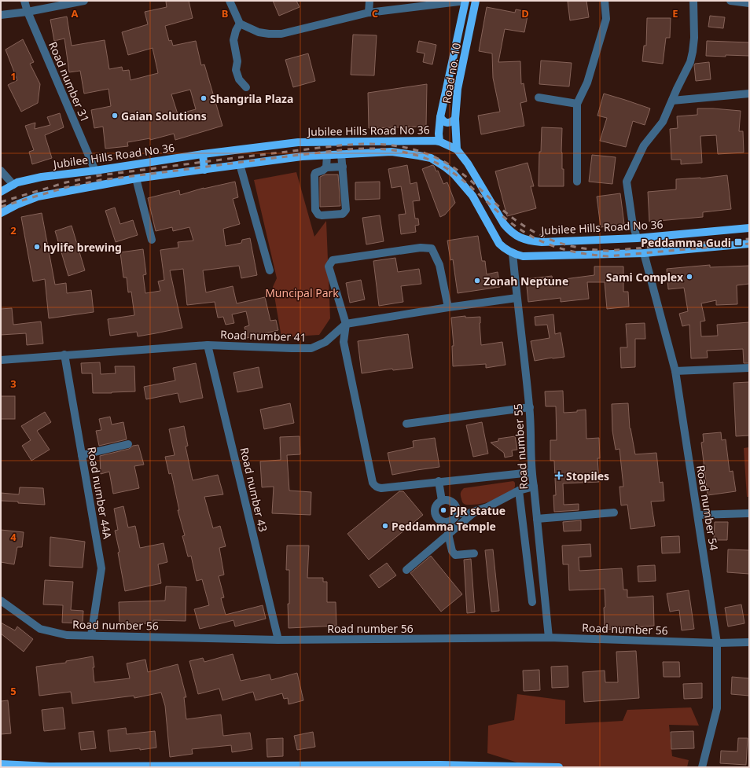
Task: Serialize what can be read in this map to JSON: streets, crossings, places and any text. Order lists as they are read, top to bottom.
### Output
{
  "streets": {
    "main road": ["Road no. 10", "Jubilee Hills Road No 36"],
    "street": [
      "Road number 31",
      "Road number 41",
      "Road number 55",
      "Road number 43",
      "Road number 44A",
      "Road number 54",
      "Road number 56"
    ]
  },
  "crossings": [
    ["Road no. 10", "Jubilee Hills Road No 36"],
    ["Road number 31", "Jubilee Hills Road No 36"],
    ["Jubilee Hills Road No 36", "Road number 55"],
    ["Jubilee Hills Road No 36", "Road number 54"],
    ["Road number 41", "Road number 43"],
    ["Road number 41", "Road number 44A"],
    ["Road number 55", "Road number 56"],
    ["Road number 43", "Road number 56"],
    ["Road number 44A", "Road number 56"],
    ["Road number 54", "Road number 56"]
  ],
  "parks": ["Muncipal Park"],
  "places": {
    "other": [
      "Shangrila Plaza",
      "Gaian Solutions",
      "hylife brewing",
      "Sami Complex",
      "Zonah Neptune",
      "PJR statue",
      "Peddamma Temple"
    ],
    "transit": ["Peddamma Gudi"],
    "health": ["Stopiles"]
  },
  "grid": {
    "columns": [
      "A",
      "B",
      "C",
      "D",
      "E"
    ],
    "rows": [
      "1",
      "2",
      "3",
      "4",
      "5"
    ]
  }
}
